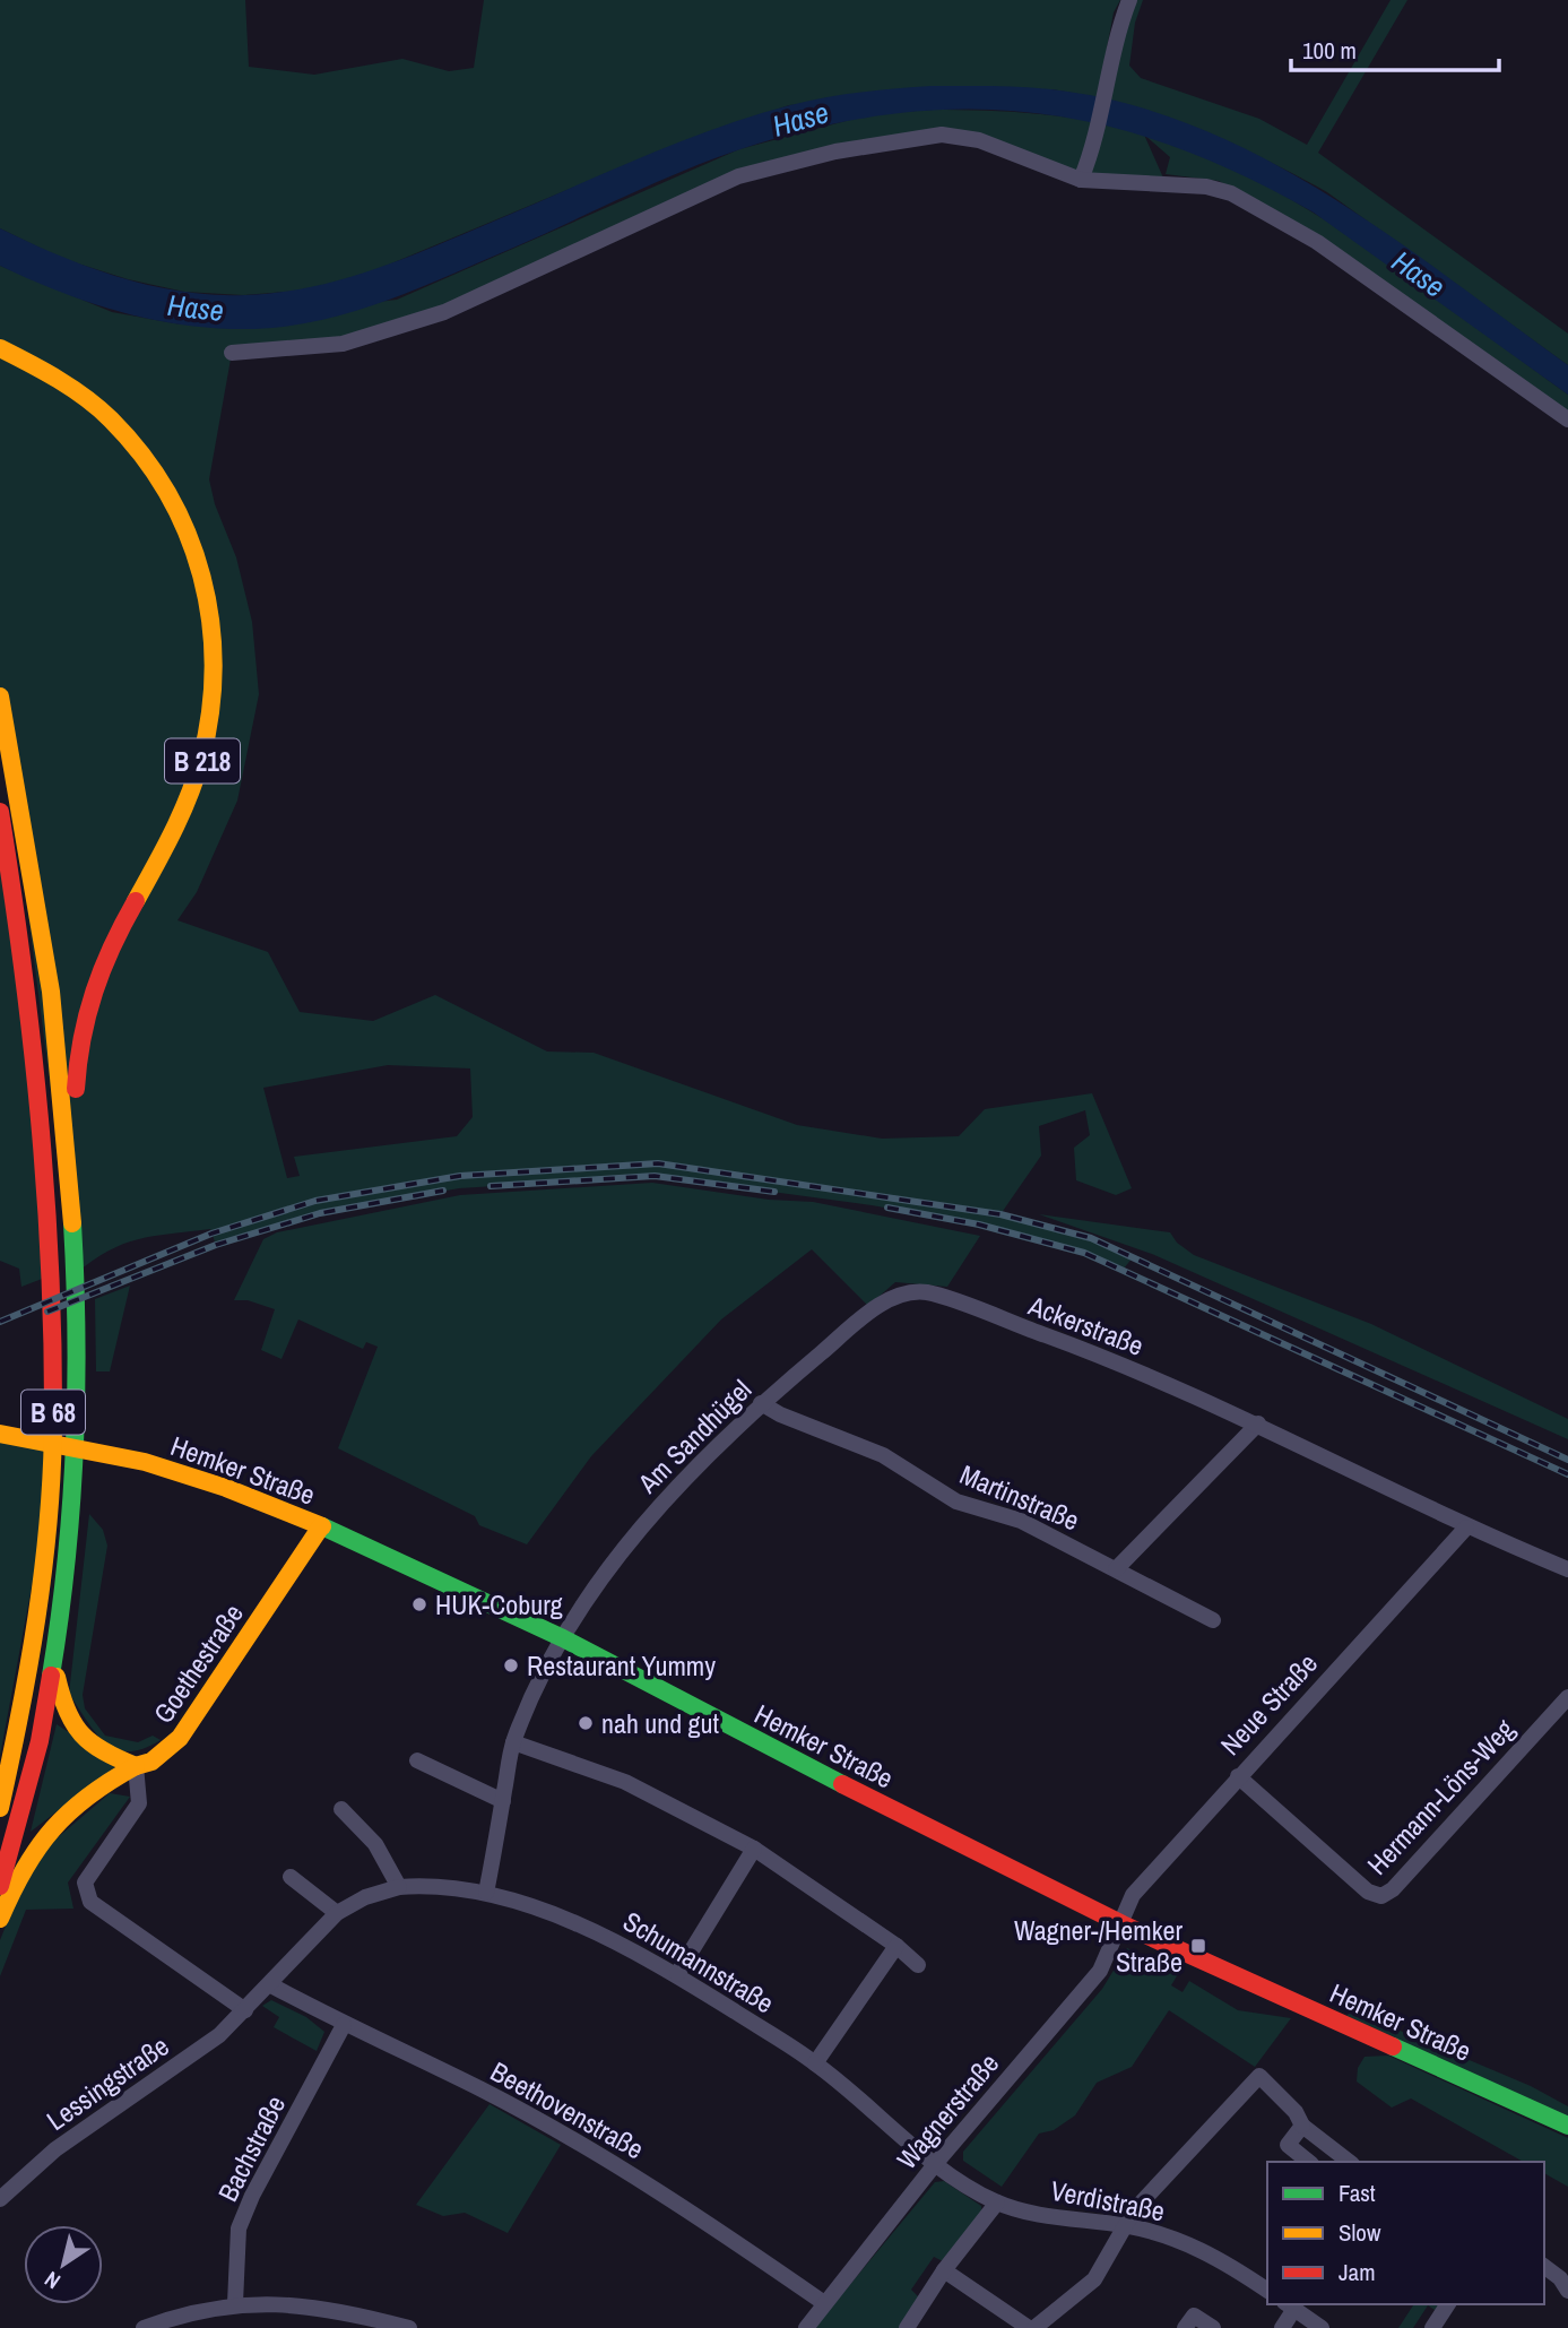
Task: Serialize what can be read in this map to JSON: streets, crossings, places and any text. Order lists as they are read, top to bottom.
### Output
{
  "streets": {
    "main road": [
      "B 218",
      "B 68",
      "Hemker Straße",
      "Goethestraße"
    ],
    "street": [
      "Ackerstraße",
      "Am Sandhügel",
      "Martinstraße",
      "Neue Straße",
      "Hermann-Löns-Weg",
      "Schumannstraße",
      "Lessingstraße",
      "Beethovenstraße",
      "Wagnerstraße",
      "Bachstraße",
      "Verdistraße"
    ]
  },
  "crossings": [
    ["B 218", "B 68"],
    ["Ackerstraße", "Am Sandhügel"],
    ["Ackerstraße", "Neue Straße"],
    ["B 68", "Goethestraße"],
    ["Am Sandhügel", "Hemker Straße"],
    ["Am Sandhügel", "Martinstraße"],
    ["Am Sandhügel", "Schumannstraße"],
    ["Hemker Straße", "Goethestraße"],
    ["Hemker Straße", "Neue Straße"],
    ["Hemker Straße", "Wagnerstraße"],
    ["Neue Straße", "Hermann-Löns-Weg"],
    ["Neue Straße", "Wagnerstraße"],
    ["Schumannstraße", "Lessingstraße"],
    ["Schumannstraße", "Beethovenstraße"],
    ["Schumannstraße", "Wagnerstraße"],
    ["Schumannstraße", "Verdistraße"],
    ["Beethovenstraße", "Wagnerstraße"],
    ["Beethovenstraße", "Bachstraße"],
    ["Wagnerstraße", "Verdistraße"]
  ],
  "water": ["Hase"],
  "places": {
    "other": ["HUK-Coburg", "Restaurant Yummy", "nah und gut"],
    "transit": ["Wagner-/Hemker Straße"]
  },
  "legend": ["Fast", "Slow", "Jam"],
  "scale_bar": "100 m",
  "north": "bottom left"
}
